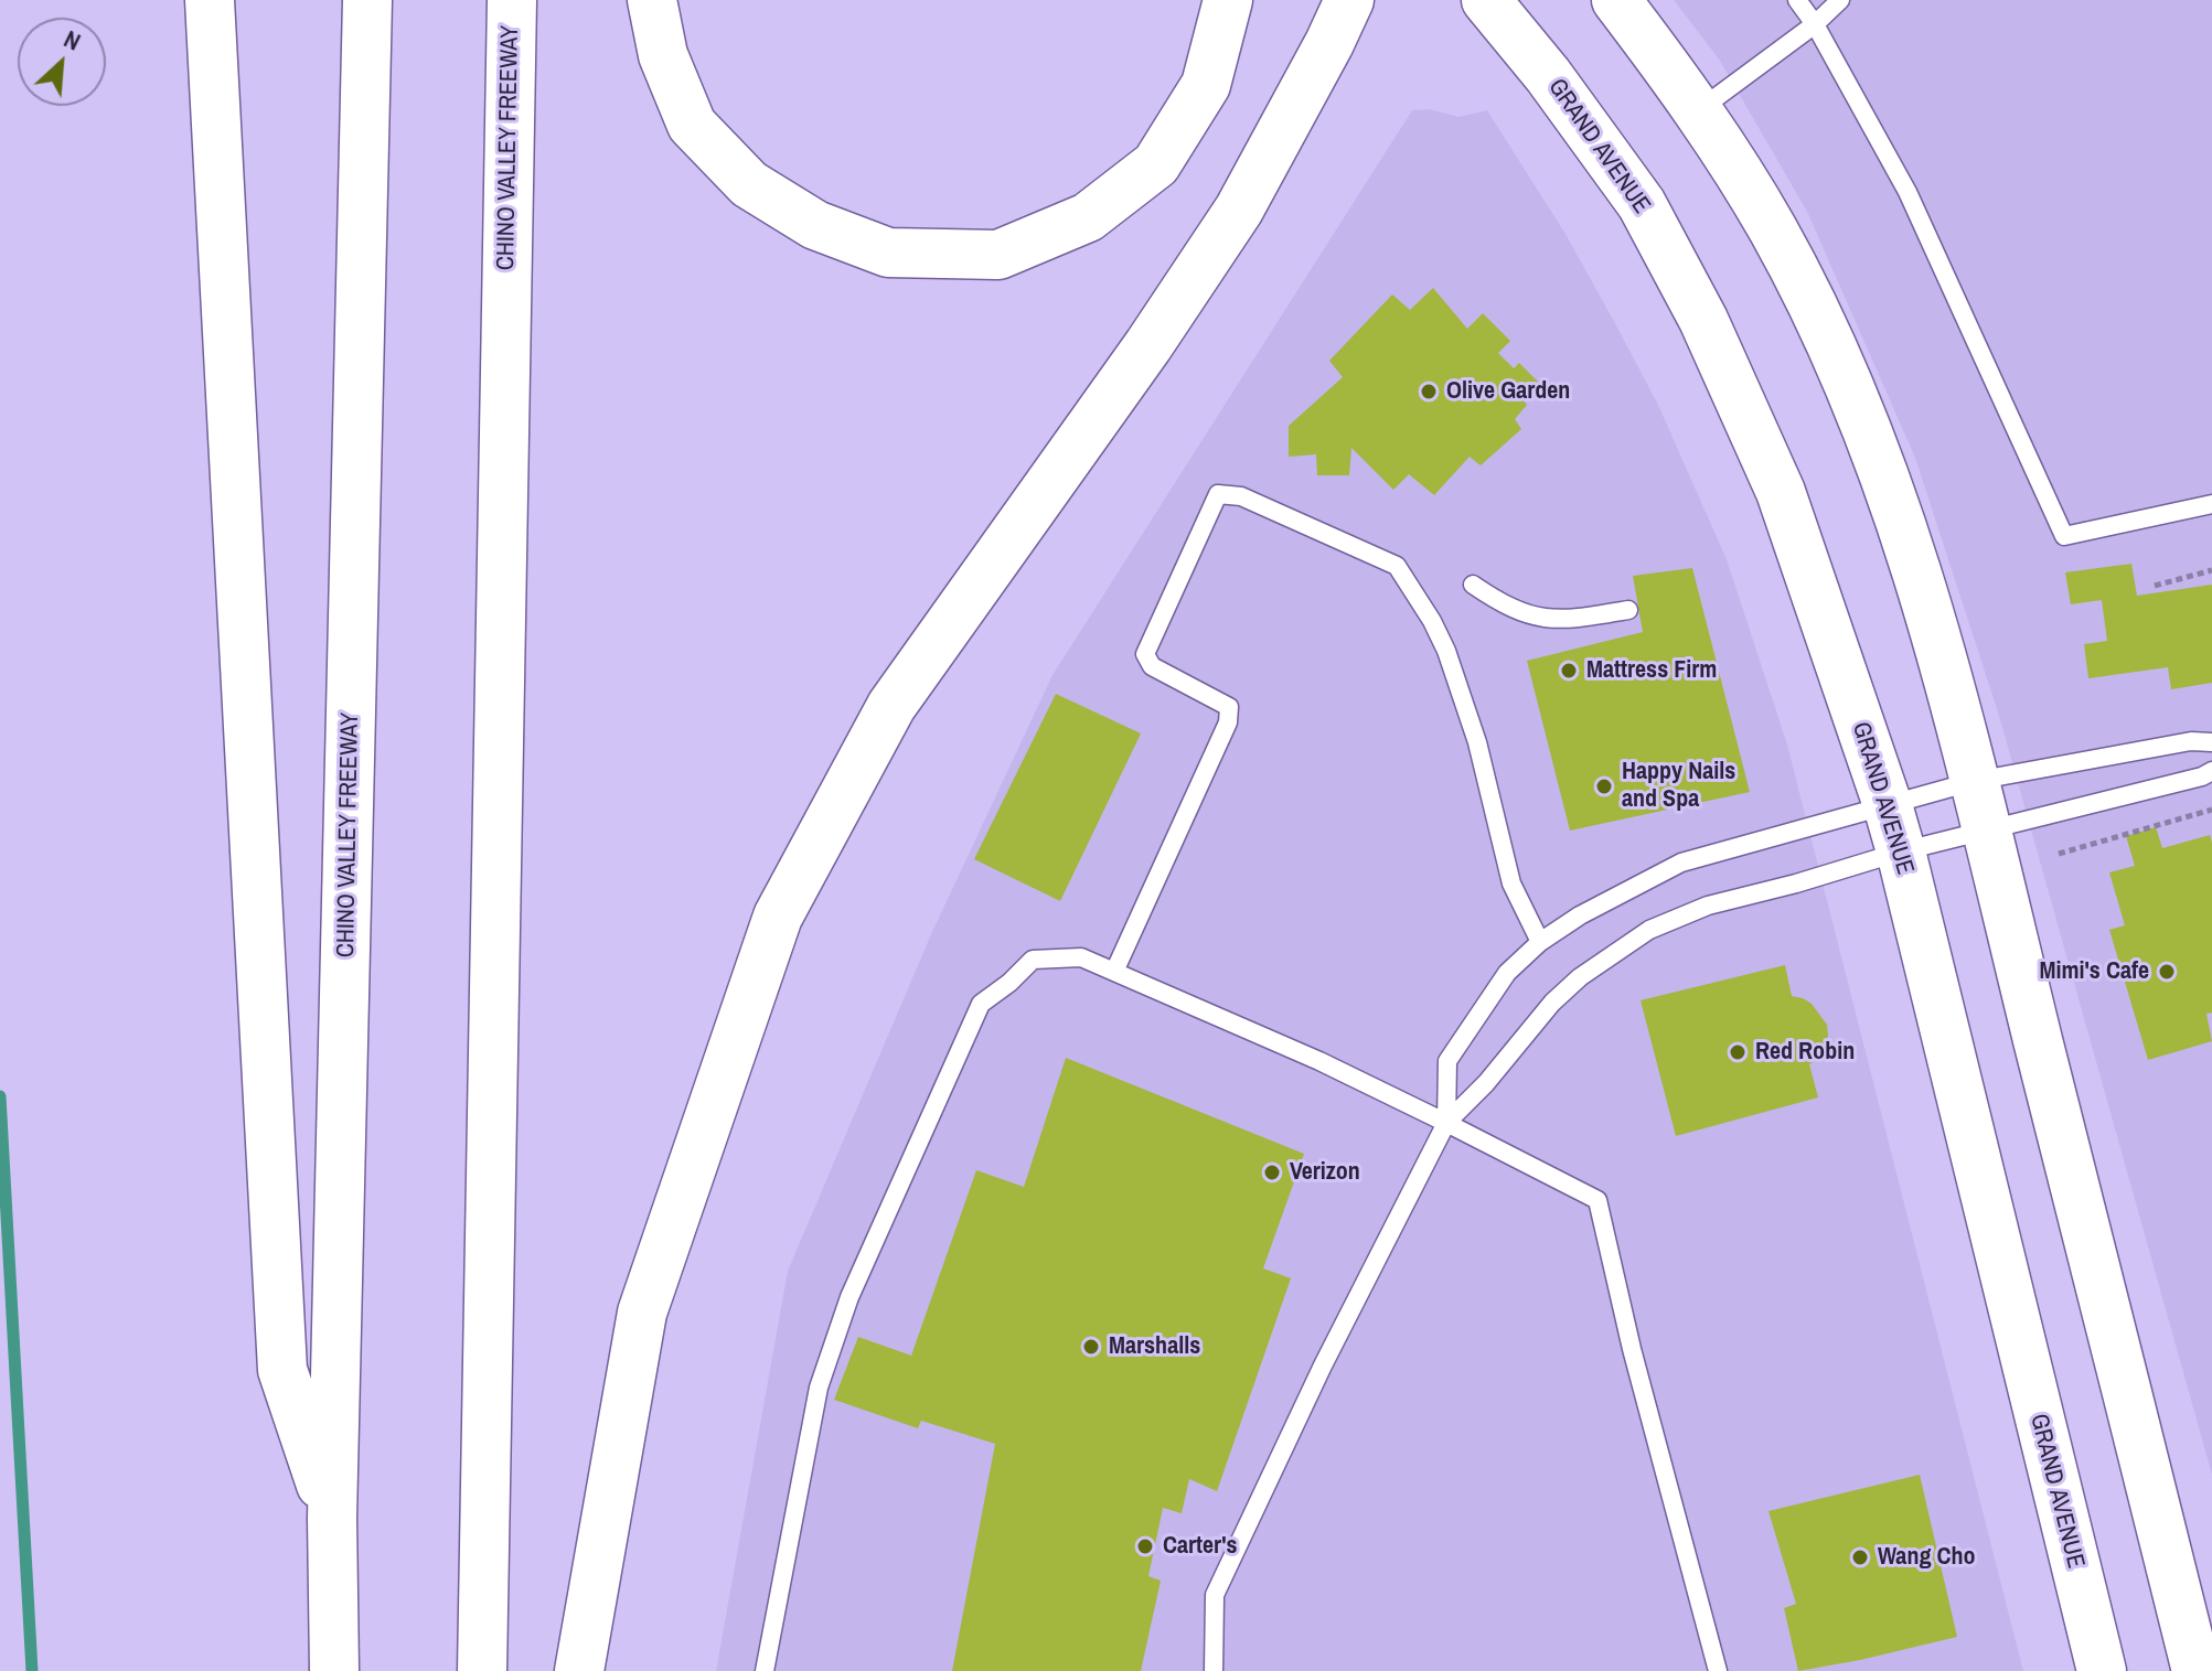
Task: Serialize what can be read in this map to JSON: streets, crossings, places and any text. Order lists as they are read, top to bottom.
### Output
{
  "streets": {
    "main road": ["GRAND AVENUE", "CHINO VALLEY FREEWAY"]
  },
  "places": [
    "Olive Garden",
    "Mattress Firm",
    "Happy Nails and Spa",
    "Mimi's Cafe",
    "Red Robin",
    "Verizon",
    "Marshalls",
    "Carter's",
    "Wang Cho"
  ],
  "north": "top right"
}
